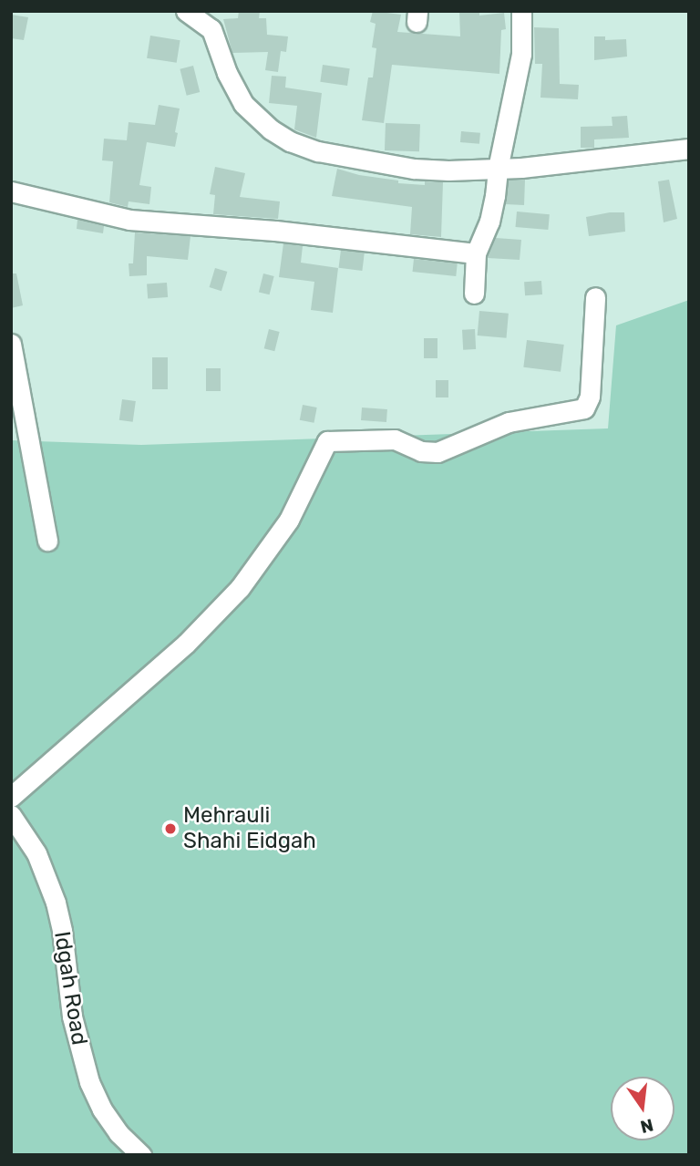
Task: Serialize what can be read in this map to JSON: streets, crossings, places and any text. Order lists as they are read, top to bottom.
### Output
{
  "streets": {
    "street": ["Idgah Road"]
  },
  "places": ["Mehrauli Shahi Eidgah"],
  "north": "bottom"
}
